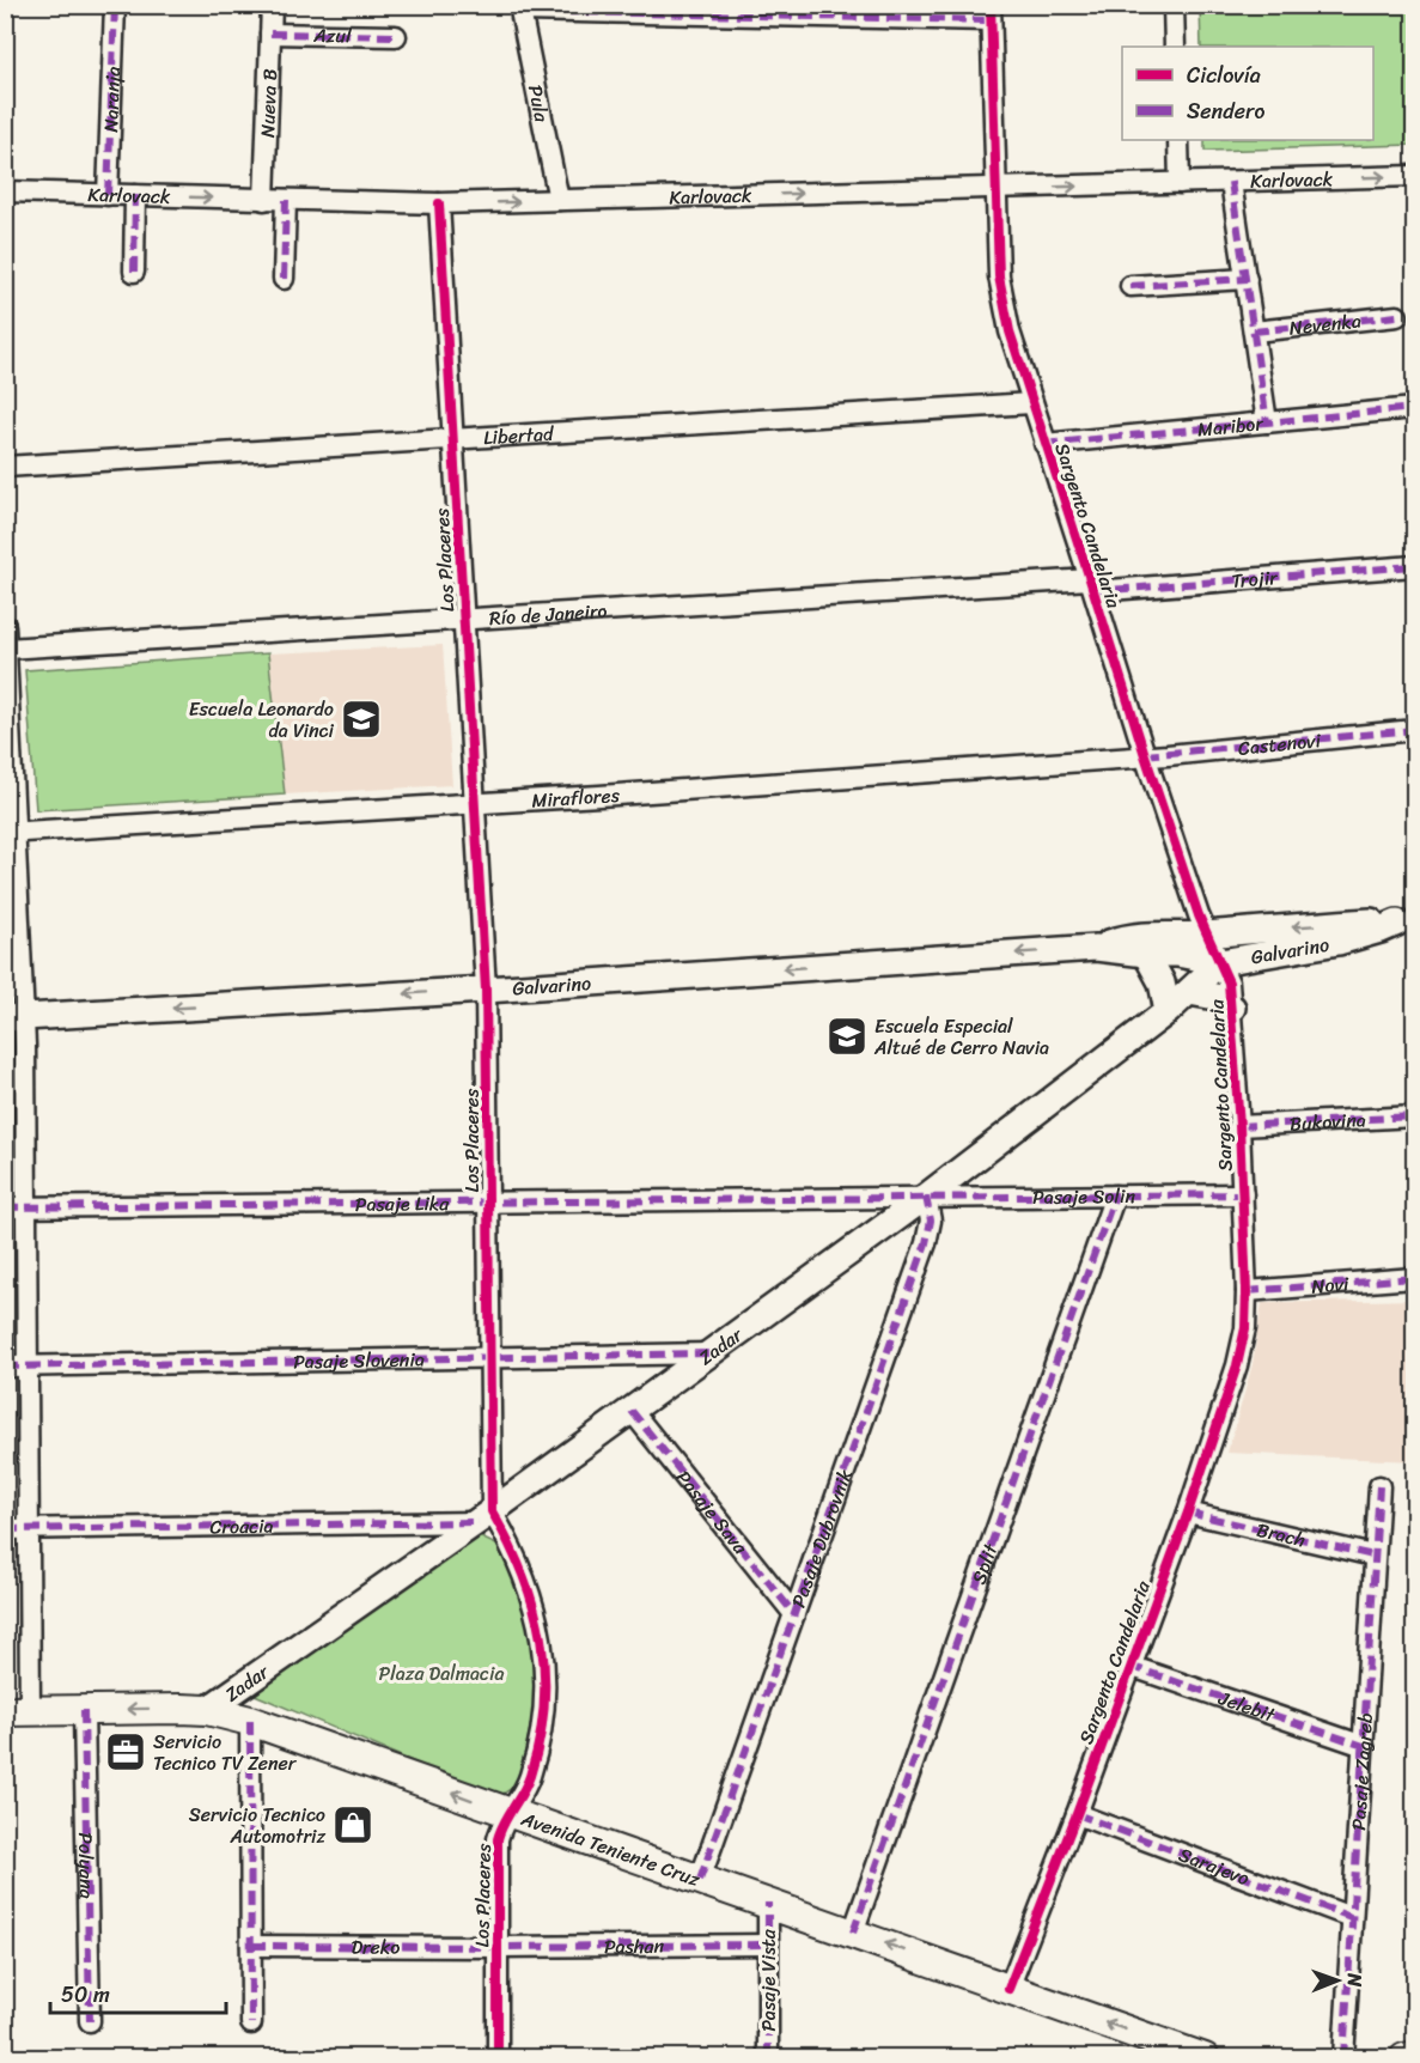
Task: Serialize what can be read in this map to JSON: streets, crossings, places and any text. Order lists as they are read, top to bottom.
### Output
{
  "streets": {
    "main road": ["Avenida Teniente Cruz"],
    "street": [
      "Azul",
      "Naranja",
      "Nueva B",
      "Pula",
      "Karlovack",
      "Nevenka",
      "Maribor",
      "Libertad",
      "Sargento Candelaria",
      "Los Placeres",
      "Trojir",
      "Río de Janeiro",
      "Castenovi",
      "Miraflores",
      "Galvarino",
      "Bukovina",
      "Pasaje Solin",
      "Pasaje Lika",
      "Novi",
      "Zadar",
      "Pasaje Slovenia",
      "Pasaje Sava",
      "Croacia",
      "Brach",
      "Pasaje Dubrovnik",
      "Split",
      "Jelebit",
      "Pasaje Zagreb",
      "Polyana",
      "Sarajevo",
      "Pashan",
      "Dreko",
      "Pasaje Vista"
    ]
  },
  "crossings": [
    ["Azul", "Nueva B"],
    ["Naranja", "Karlovack"],
    ["Nueva B", "Karlovack"],
    ["Pula", "Karlovack"],
    ["Karlovack", "Sargento Candelaria"],
    ["Karlovack", "Los Placeres"],
    ["Maribor", "Sargento Candelaria"],
    ["Libertad", "Sargento Candelaria"],
    ["Libertad", "Los Placeres"],
    ["Sargento Candelaria", "Trojir"],
    ["Sargento Candelaria", "Río de Janeiro"],
    ["Sargento Candelaria", "Castenovi"],
    ["Sargento Candelaria", "Miraflores"],
    ["Sargento Candelaria", "Galvarino"],
    ["Sargento Candelaria", "Bukovina"],
    ["Sargento Candelaria", "Pasaje Solin"],
    ["Sargento Candelaria", "Novi"],
    ["Sargento Candelaria", "Zadar"],
    ["Sargento Candelaria", "Brach"],
    ["Sargento Candelaria", "Jelebit"],
    ["Sargento Candelaria", "Avenida Teniente Cruz"],
    ["Sargento Candelaria", "Sarajevo"],
    ["Los Placeres", "Río de Janeiro"],
    ["Los Placeres", "Miraflores"],
    ["Los Placeres", "Galvarino"],
    ["Los Placeres", "Pasaje Lika"],
    ["Los Placeres", "Zadar"],
    ["Los Placeres", "Pasaje Slovenia"],
    ["Los Placeres", "Croacia"],
    ["Los Placeres", "Avenida Teniente Cruz"],
    ["Los Placeres", "Pashan"],
    ["Los Placeres", "Dreko"],
    ["Trojir", "Río de Janeiro"],
    ["Castenovi", "Miraflores"],
    ["Galvarino", "Zadar"],
    ["Pasaje Solin", "Pasaje Lika"],
    ["Pasaje Solin", "Zadar"],
    ["Pasaje Solin", "Pasaje Dubrovnik"],
    ["Pasaje Solin", "Split"],
    ["Pasaje Lika", "Zadar"],
    ["Pasaje Lika", "Pasaje Dubrovnik"],
    ["Zadar", "Pasaje Slovenia"],
    ["Zadar", "Pasaje Sava"],
    ["Zadar", "Croacia"],
    ["Zadar", "Pasaje Dubrovnik"],
    ["Zadar", "Avenida Teniente Cruz"],
    ["Pasaje Sava", "Pasaje Dubrovnik"],
    ["Brach", "Pasaje Zagreb"],
    ["Pasaje Dubrovnik", "Avenida Teniente Cruz"],
    ["Split", "Avenida Teniente Cruz"],
    ["Jelebit", "Pasaje Zagreb"],
    ["Pasaje Zagreb", "Sarajevo"],
    ["Avenida Teniente Cruz", "Polyana"],
    ["Avenida Teniente Cruz", "Pasaje Vista"],
    ["Pashan", "Dreko"],
    ["Pashan", "Pasaje Vista"]
  ],
  "one_way": ["Karlovack", "Galvarino", "Avenida Teniente Cruz"],
  "parks": ["Plaza Dalmacia"],
  "places": {
    "school or university": ["Escuela Leonardo da Vinci", "Escuela Especial Altué de Cerro Navia"],
    "office": ["Servicio Tecnico TV Zener"],
    "shop": ["Servicio Tecnico Automotriz"]
  },
  "legend": ["Ciclovía", "Sendero"],
  "scale_bar": "50 m",
  "north": "right"
}
